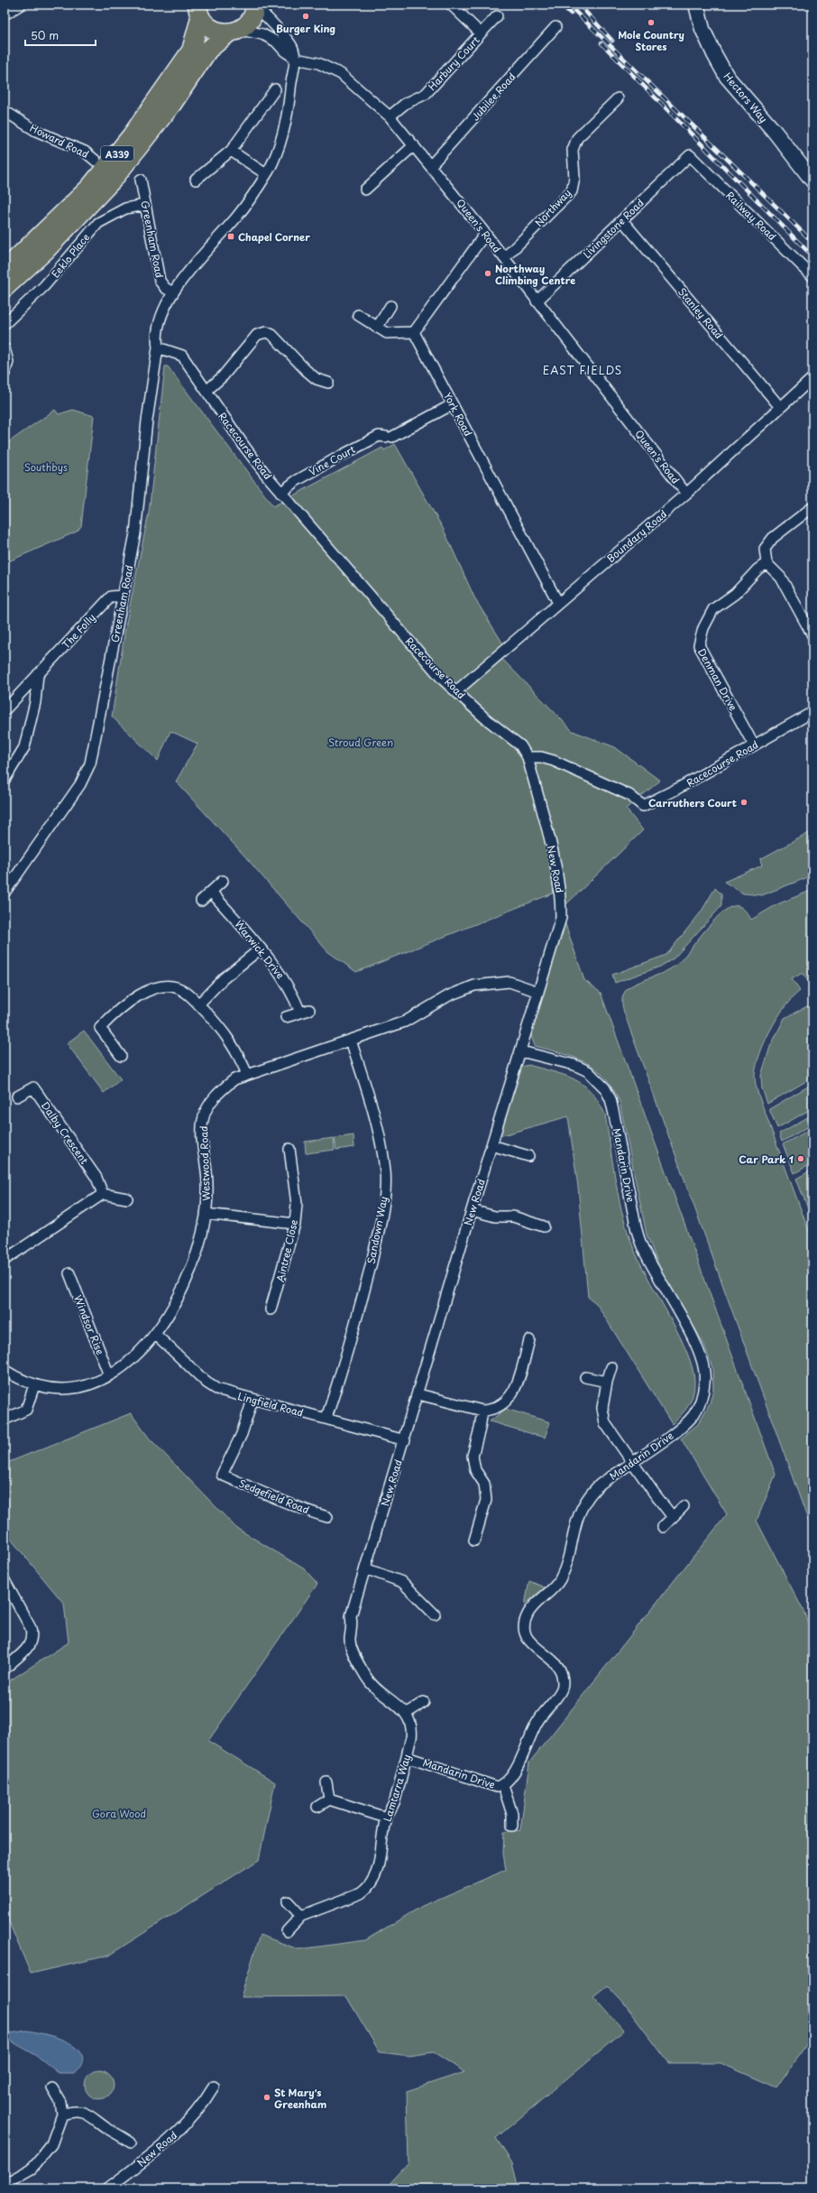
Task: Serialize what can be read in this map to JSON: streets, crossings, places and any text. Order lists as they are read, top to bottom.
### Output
{
  "streets": {
    "highway": ["A339"],
    "main road": ["Hectors Way"],
    "street": [
      "Harbury Court",
      "Jubilee Road",
      "Howard Road",
      "Northway",
      "Railway Road",
      "Queen's Road",
      "Livingstone Road",
      "Greenham Road",
      "Eeklo Place",
      "Stanley Road",
      "York Road",
      "Racecourse Road",
      "Vine Court",
      "Boundary Road",
      "The Folly",
      "Denman Drive",
      "New Road",
      "Warwick Drive",
      "Dalby Crescent",
      "Westwood Road",
      "Mandarin Drive",
      "Sandown Way",
      "Aintree Close",
      "Windsor Rise",
      "Lingfield Road",
      "Sedgefield Road",
      "Lamtarra Way"
    ]
  },
  "crossings": [
    ["Harbury Court", "Queen's Road"],
    ["Jubilee Road", "Queen's Road"],
    ["Northway", "Queen's Road"],
    ["Railway Road", "Livingstone Road"],
    ["Queen's Road", "Livingstone Road"],
    ["Queen's Road", "Greenham Road"],
    ["Queen's Road", "Boundary Road"],
    ["Livingstone Road", "Stanley Road"],
    ["Greenham Road", "Eeklo Place"],
    ["Greenham Road", "Racecourse Road"],
    ["Greenham Road", "The Folly"],
    ["Stanley Road", "Boundary Road"],
    ["York Road", "Vine Court"],
    ["York Road", "Boundary Road"],
    ["Racecourse Road", "Vine Court"],
    ["Racecourse Road", "Boundary Road"],
    ["Racecourse Road", "Denman Drive"],
    ["Racecourse Road", "New Road"],
    ["New Road", "Westwood Road"],
    ["New Road", "Mandarin Drive"],
    ["New Road", "Lingfield Road"],
    ["New Road", "Lamtarra Way"],
    ["Westwood Road", "Sandown Way"],
    ["Westwood Road", "Windsor Rise"],
    ["Westwood Road", "Lingfield Road"],
    ["Mandarin Drive", "Lamtarra Way"],
    ["Sandown Way", "Lingfield Road"],
    ["Lingfield Road", "Sedgefield Road"]
  ],
  "districts": ["EAST FIELDS"],
  "parks": ["Southbys", "Stroud Green", "Gora Wood"],
  "places": {
    "other": [
      "Burger King",
      "Mole Country Stores",
      "Northway Climbing Centre",
      "Carruthers Court",
      "Car Park 1",
      "St Mary's Greenham"
    ],
    "transit": ["Chapel Corner"]
  },
  "scale_bar": "50 m"
}
